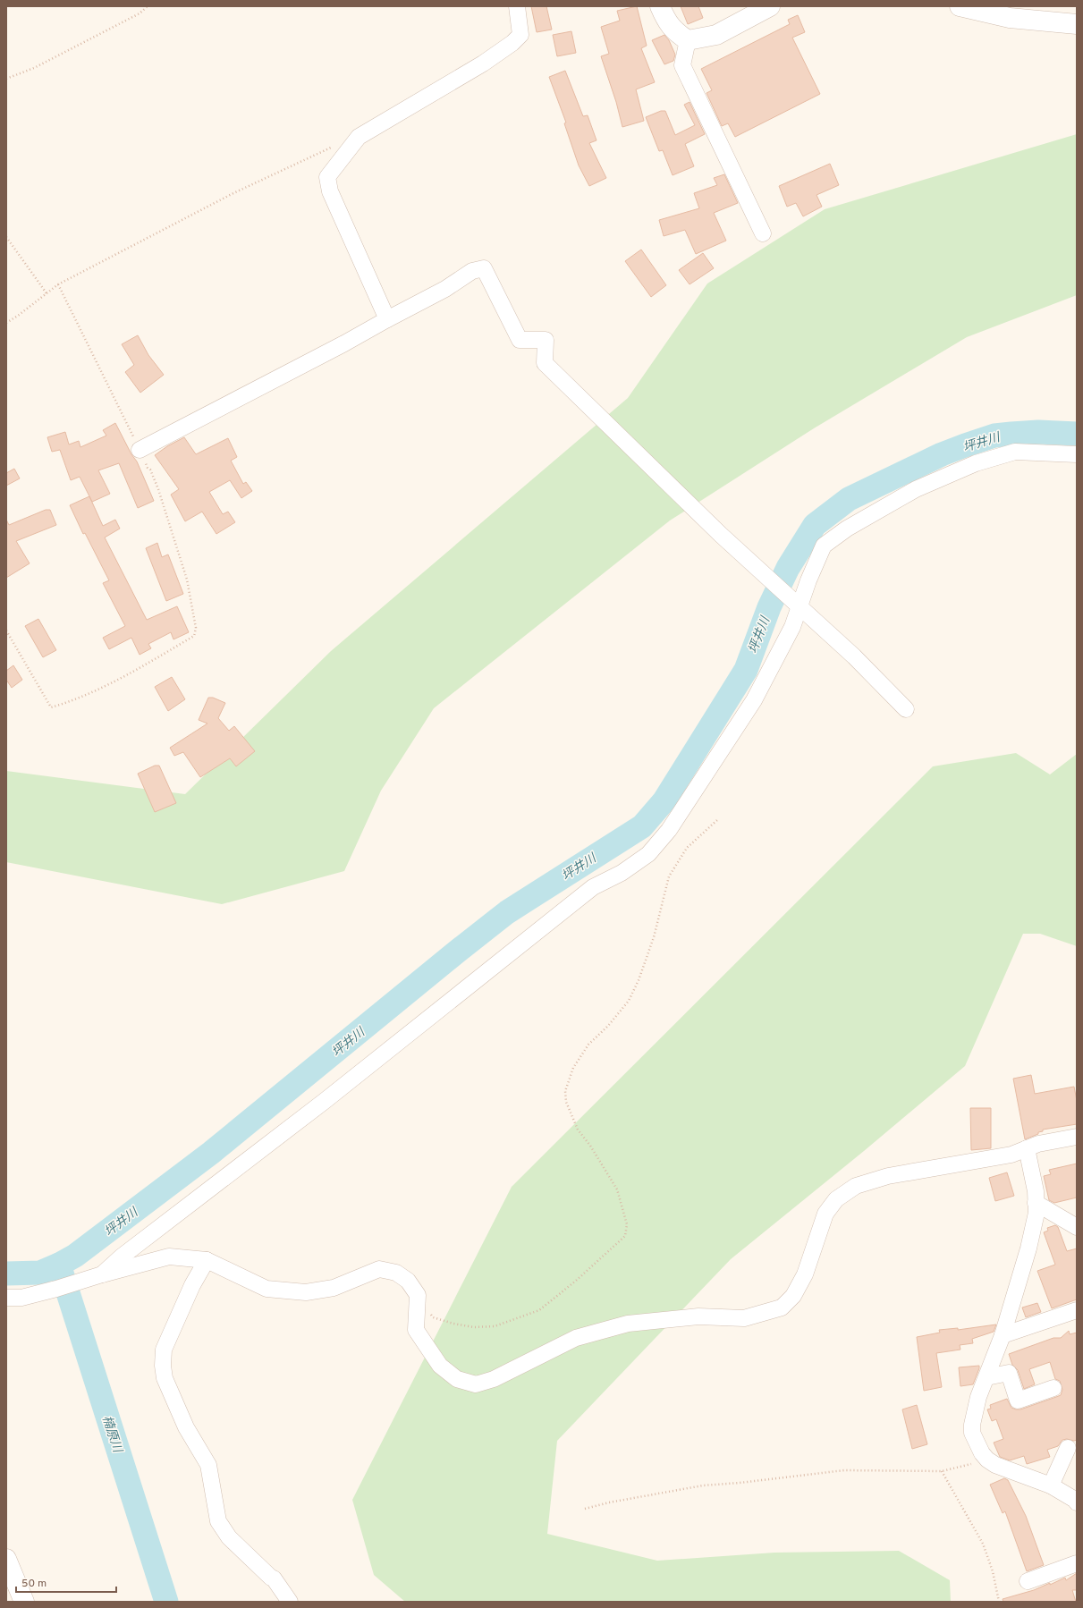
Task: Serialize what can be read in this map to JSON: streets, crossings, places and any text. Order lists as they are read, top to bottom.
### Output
{
  "water": ["坪井川", "楠原川"],
  "scale_bar": "50 m"
}
